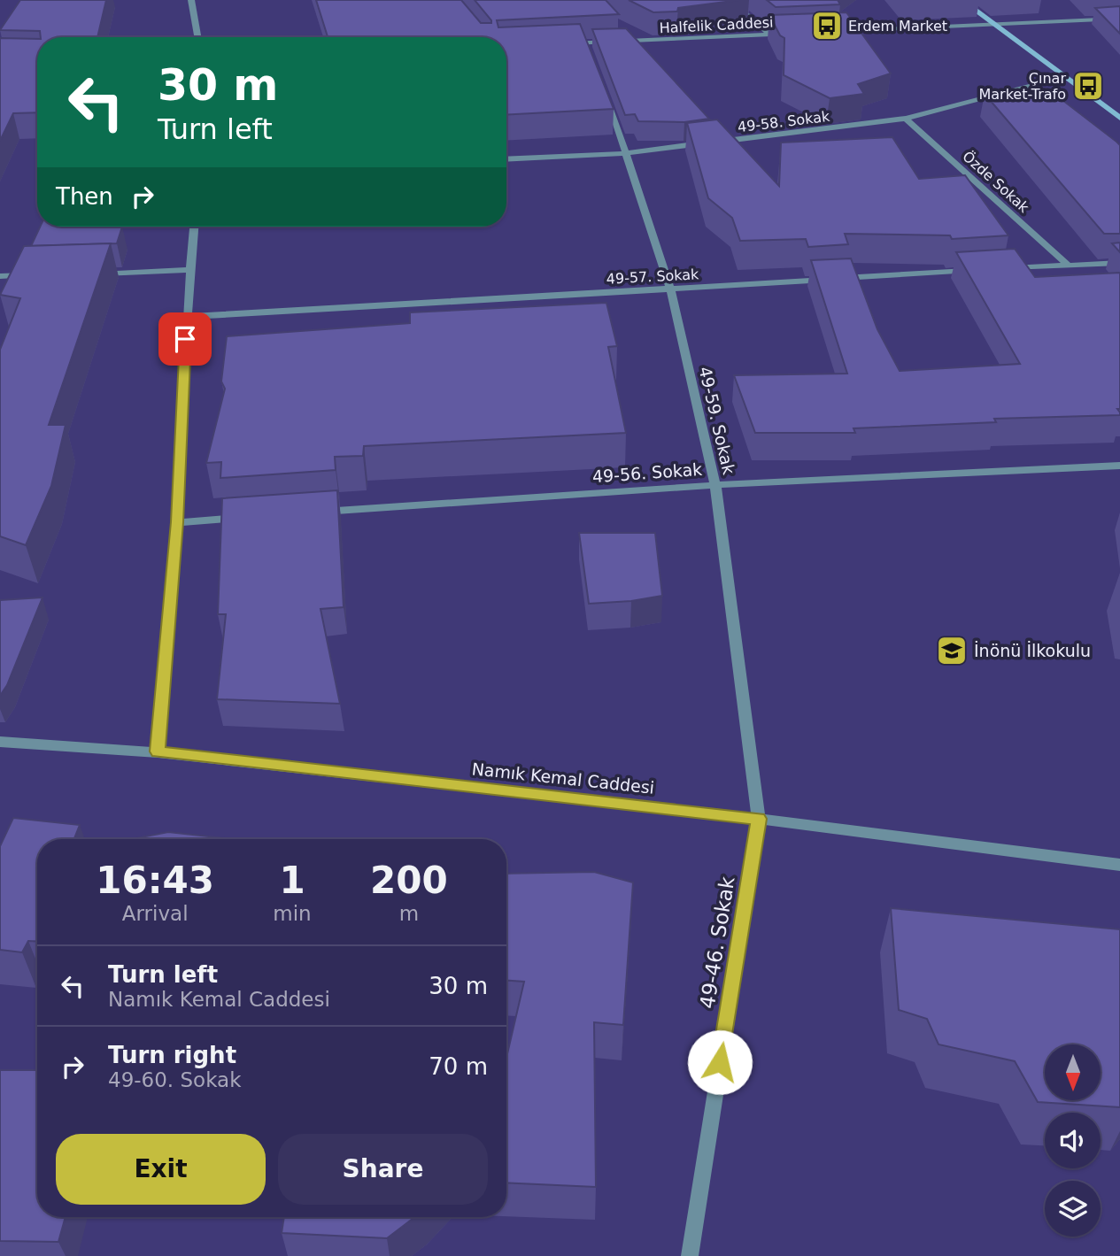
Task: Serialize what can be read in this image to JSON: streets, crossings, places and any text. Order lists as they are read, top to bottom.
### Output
{
  "streets": {
    "street": [
      "Halfelik Caddesi",
      "49-58. Sokak",
      "Özde Sokak",
      "49-57. Sokak",
      "49-59. Sokak",
      "49-56. Sokak",
      "Namık Kemal Caddesi",
      "49-46. Sokak"
    ]
  },
  "crossings": [
    ["49-58. Sokak", "Özde Sokak"],
    ["49-58. Sokak", "49-59. Sokak"],
    ["49-57. Sokak", "49-59. Sokak"],
    ["49-59. Sokak", "49-56. Sokak"],
    ["49-59. Sokak", "Namık Kemal Caddesi"],
    ["49-59. Sokak", "49-46. Sokak"],
    ["Namık Kemal Caddesi", "49-46. Sokak"]
  ],
  "places": {
    "bus stop": ["Erdem Market", "Çınar Market-Trafo"],
    "school or university": ["İnönü İlkokulu"]
  },
  "north": "bottom",
  "page": {
    "turn": ["30 m", "Turn left"],
    "then": "Then",
    "eta": [
      "16:43",
      "Arrival",
      "1",
      "min",
      "200",
      "m"
    ],
    "list": [
      {
        "name": "Turn left",
        "note": "Namık Kemal Caddesi",
        "value": "30 m"
      },
      {
        "name": "Turn right",
        "note": "49-60. Sokak",
        "value": "70 m"
      }
    ],
    "buttons": ["Exit", "Share"]
  }
}
